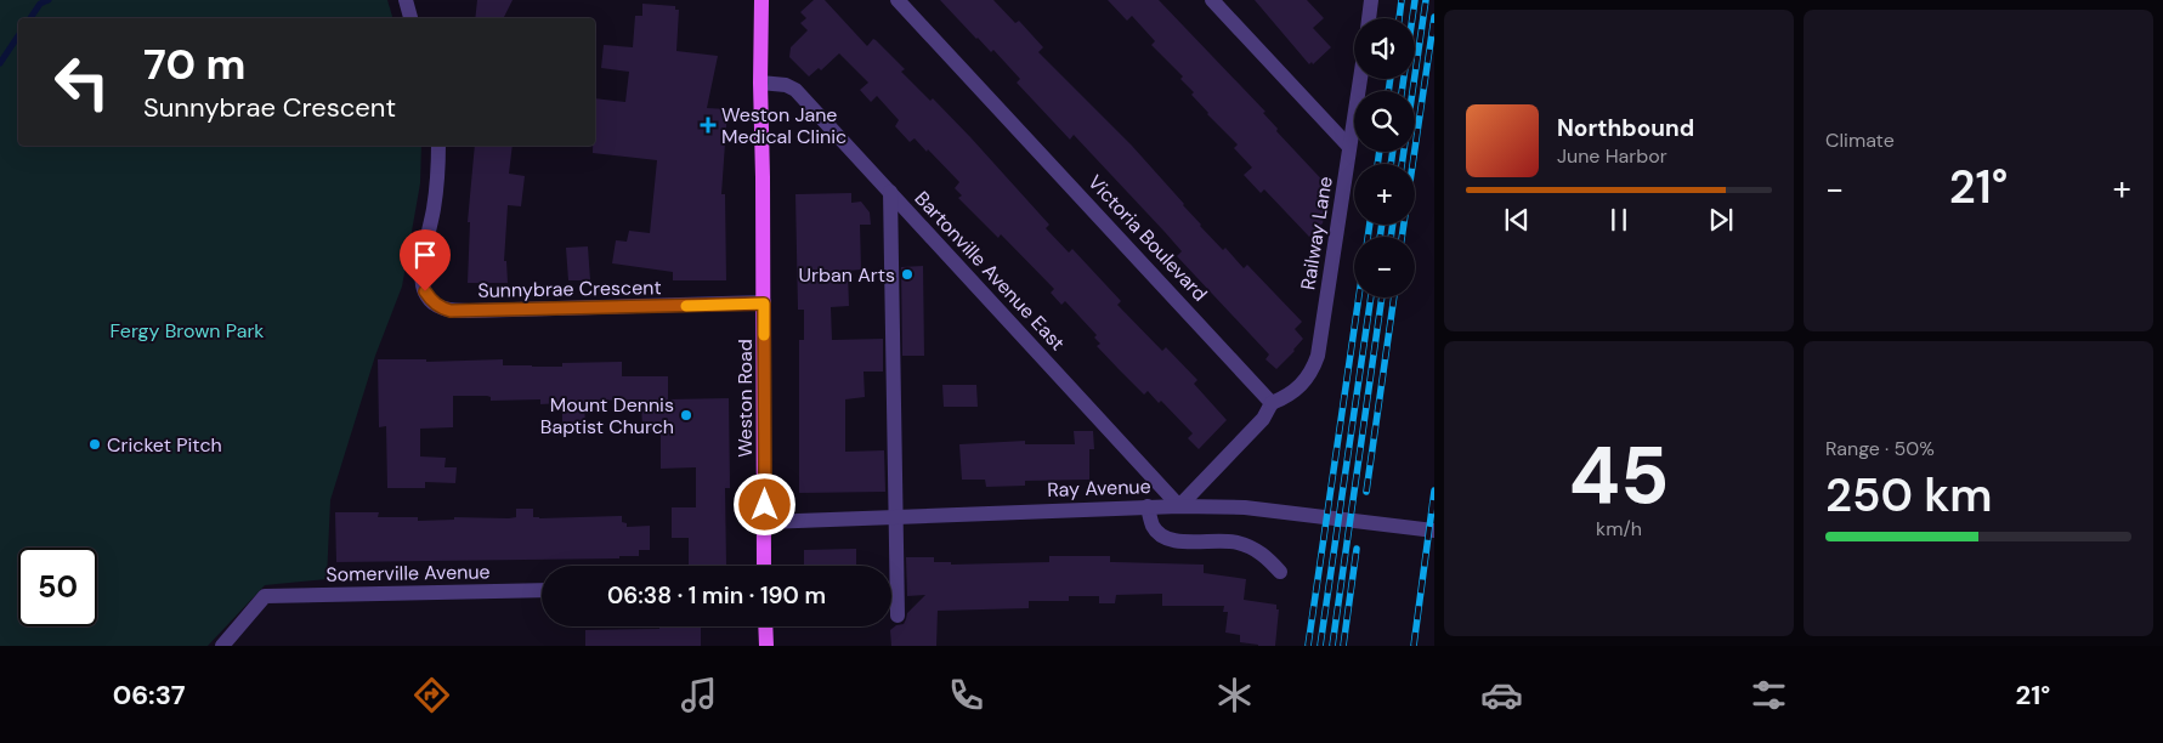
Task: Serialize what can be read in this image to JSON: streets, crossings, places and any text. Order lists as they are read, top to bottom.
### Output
{
  "streets": {
    "main road": ["Weston Road"],
    "street": [
      "Railway Lane",
      "Victoria Boulevard",
      "Bartonville Avenue East",
      "Sunnybrae Crescent",
      "Ray Avenue",
      "Somerville Avenue"
    ]
  },
  "crossings": [
    ["Railway Lane", "Victoria Boulevard"],
    ["Bartonville Avenue East", "Weston Road"],
    ["Bartonville Avenue East", "Ray Avenue"],
    ["Sunnybrae Crescent", "Weston Road"],
    ["Weston Road", "Ray Avenue"]
  ],
  "parks": ["Fergy Brown Park"],
  "places": {
    "health": ["Weston Jane Medical Clinic"],
    "other": ["Urban Arts", "Mount Dennis Baptist Church", "Cricket Pitch"]
  },
  "page": {
    "tile": [
      "Climate",
      ["45", "km/h"],
      ["Range · 50%", "250 km"]
    ],
    "map_buttons": ["+", "−"],
    "turn": ["70 m", "Sunnybrae Crescent"],
    "song": ["Northbound", "June Harbor"],
    "heat": ["−", "21°", "+"],
    "limit": "50",
    "trip": "06:38 · 1 min · 190 m",
    "tabs": ["06:37", "21°"]
  }
}
